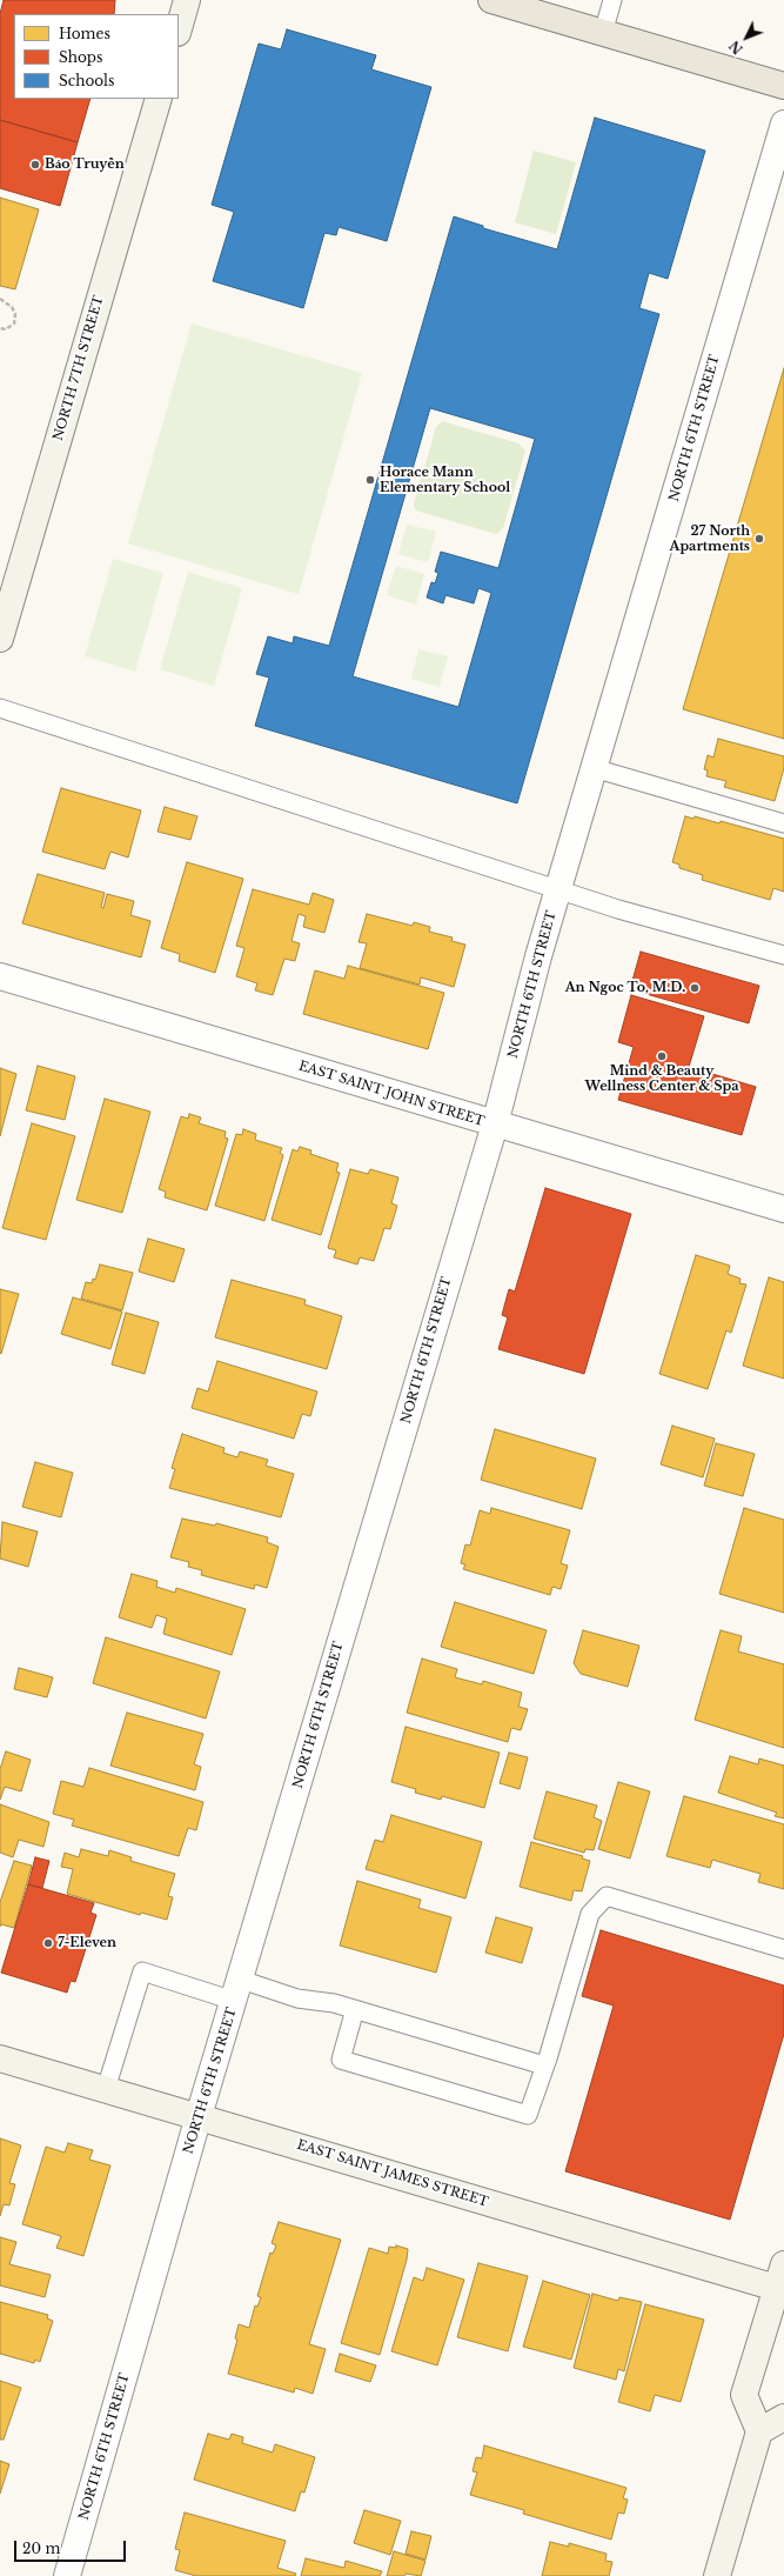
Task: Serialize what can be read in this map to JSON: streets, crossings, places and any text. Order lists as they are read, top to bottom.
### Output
{
  "streets": {
    "street": [
      "NORTH 7TH STREET",
      "NORTH 6TH STREET",
      "EAST SAINT JOHN STREET",
      "EAST SAINT JAMES STREET"
    ]
  },
  "crossings": [
    ["NORTH 6TH STREET", "EAST SAINT JOHN STREET"],
    ["NORTH 6TH STREET", "EAST SAINT JAMES STREET"]
  ],
  "places": [
    "Bảo Truyền",
    "Horace Mann Elementary School",
    "27 North Apartments",
    "An Ngoc To, M.D.",
    "Mind & Beauty Wellness Center & Spa",
    "7-Eleven"
  ],
  "legend": ["Homes", "Shops", "Schools"],
  "scale_bar": "20 m",
  "north": "bottom left"
}
